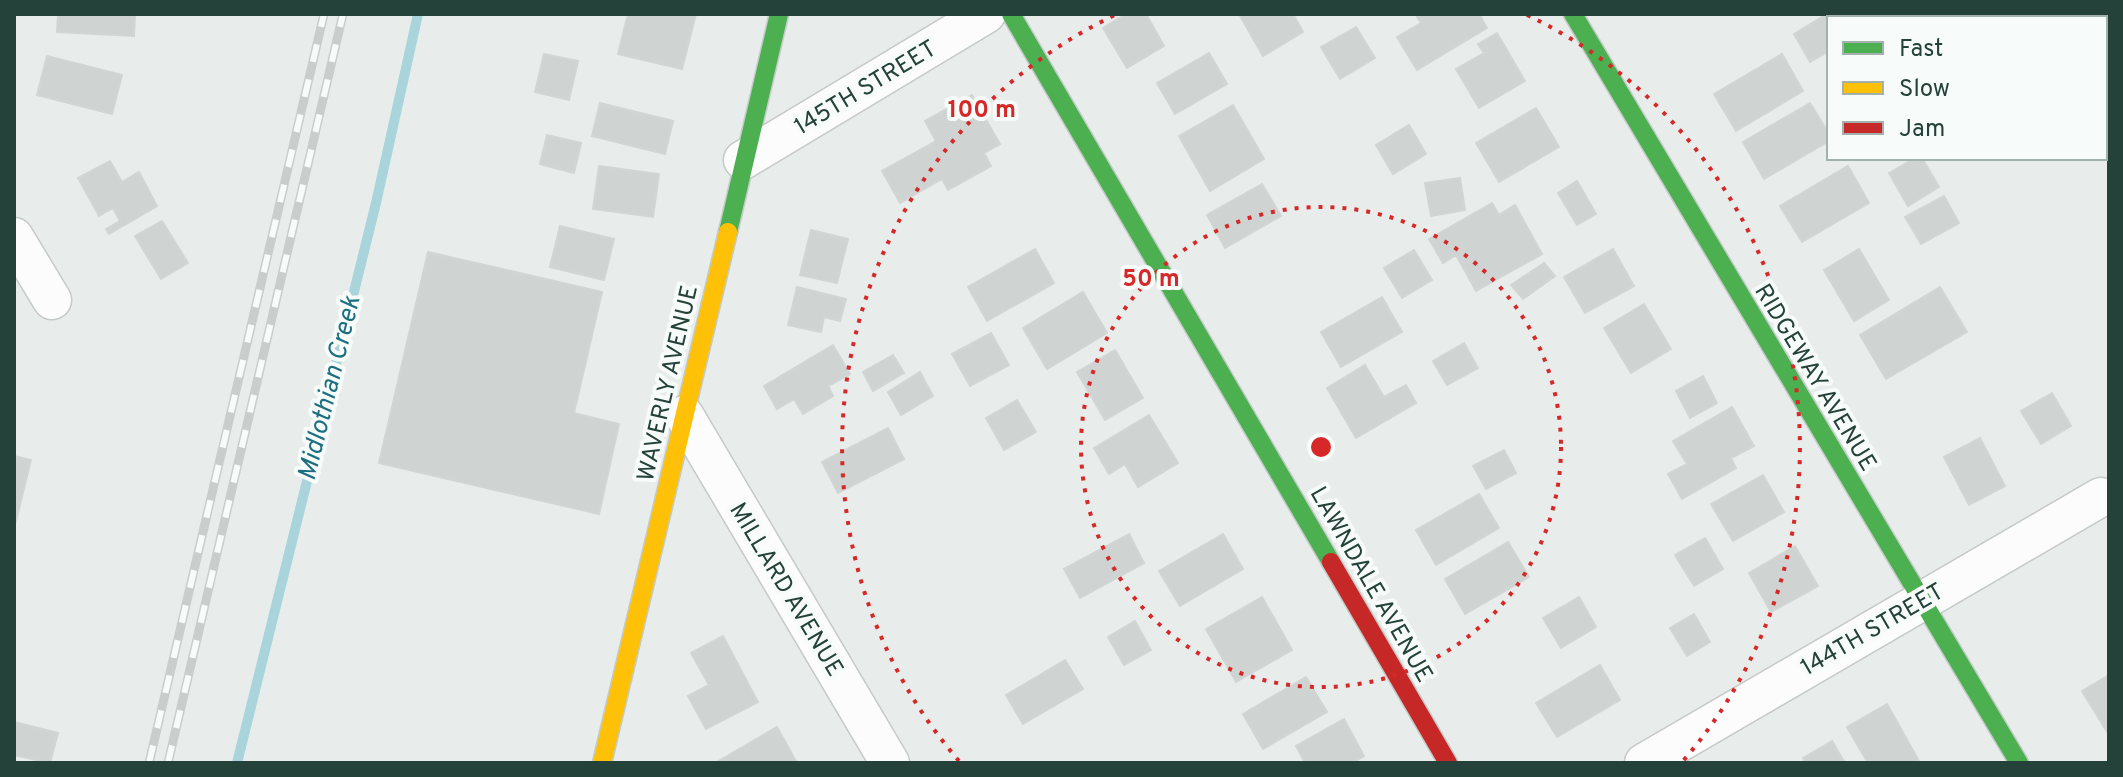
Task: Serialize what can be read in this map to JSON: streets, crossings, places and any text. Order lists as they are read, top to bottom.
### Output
{
  "streets": {
    "street": [
      "145TH STREET",
      "RIDGEWAY AVENUE",
      "WAVERLY AVENUE",
      "LAWNDALE AVENUE",
      "MILLARD AVENUE",
      "144TH STREET"
    ]
  },
  "crossings": [
    ["145TH STREET", "WAVERLY AVENUE"],
    ["RIDGEWAY AVENUE", "144TH STREET"],
    ["WAVERLY AVENUE", "MILLARD AVENUE"]
  ],
  "water": ["Midlothian Creek"],
  "legend": ["Fast", "Slow", "Jam"],
  "rings": ["100 m", "50 m"]
}
